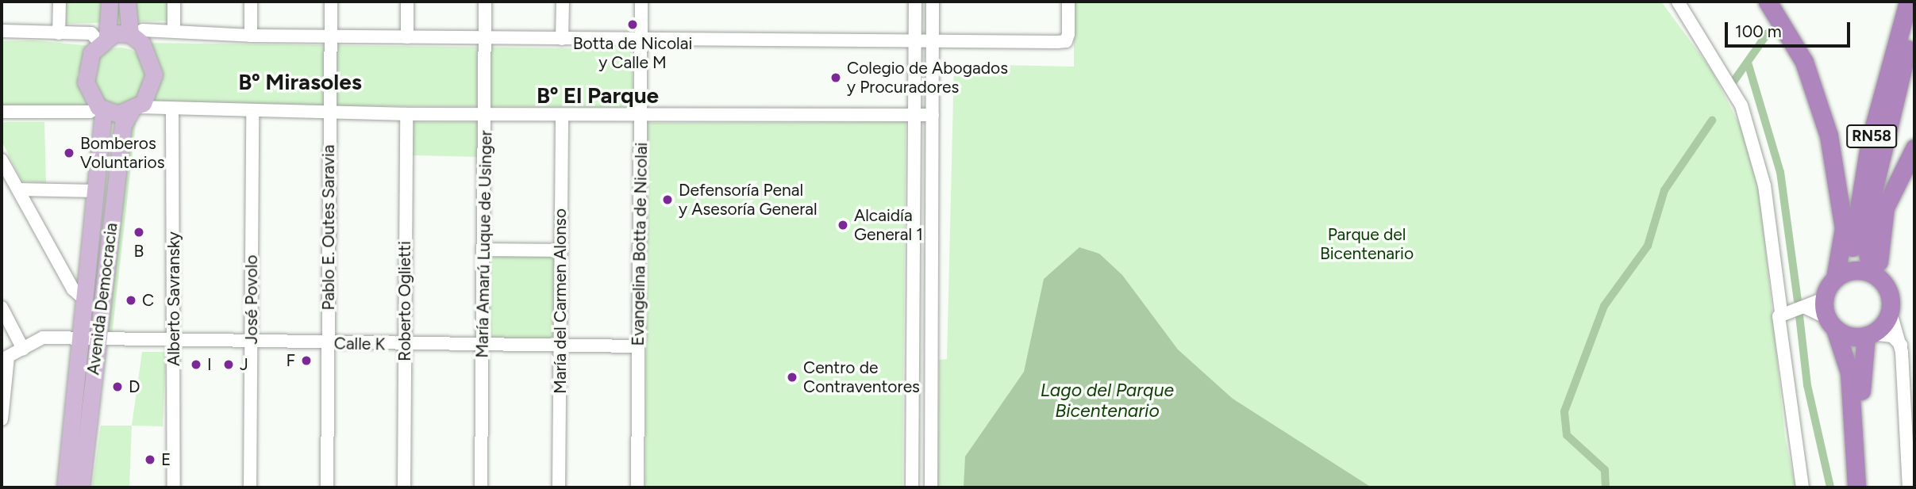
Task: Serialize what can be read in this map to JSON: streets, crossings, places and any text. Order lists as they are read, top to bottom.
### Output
{
  "streets": {
    "highway": ["RN58"],
    "main road": ["Avenida Democracia"],
    "street": [
      "Pablo E. Outes Saravia",
      "María Amarú Luque de Usinger",
      "Evangelina Botta de Nicolai",
      "Alberto Savransky",
      "José Povolo",
      "Roberto Oglietti",
      "María del Carmen Alonso",
      "Calle K"
    ]
  },
  "crossings": [
    ["Pablo E. Outes Saravia", "Calle K"],
    ["María Amarú Luque de Usinger", "Calle K"],
    ["Evangelina Botta de Nicolai", "Calle K"],
    ["Avenida Democracia", "Calle K"],
    ["Alberto Savransky", "Calle K"],
    ["José Povolo", "Calle K"],
    ["Roberto Oglietti", "Calle K"],
    ["María del Carmen Alonso", "Calle K"]
  ],
  "districts": ["Bº Mirasoles", "Bº El Parque"],
  "water": ["Lago del Parque Bicentenario"],
  "parks": ["Parque del Bicentenario"],
  "places": [
    "Botta de Nicolai y Calle M",
    "Colegio de Abogados y Procuradores",
    "Bomberos Voluntarios",
    "Defensoría Penal y Asesoría General",
    "Alcaidía General 1",
    "B",
    "C",
    "F",
    "I",
    "J",
    "Centro de Contraventores",
    "D",
    "E"
  ],
  "scale_bar": "100 m"
}
